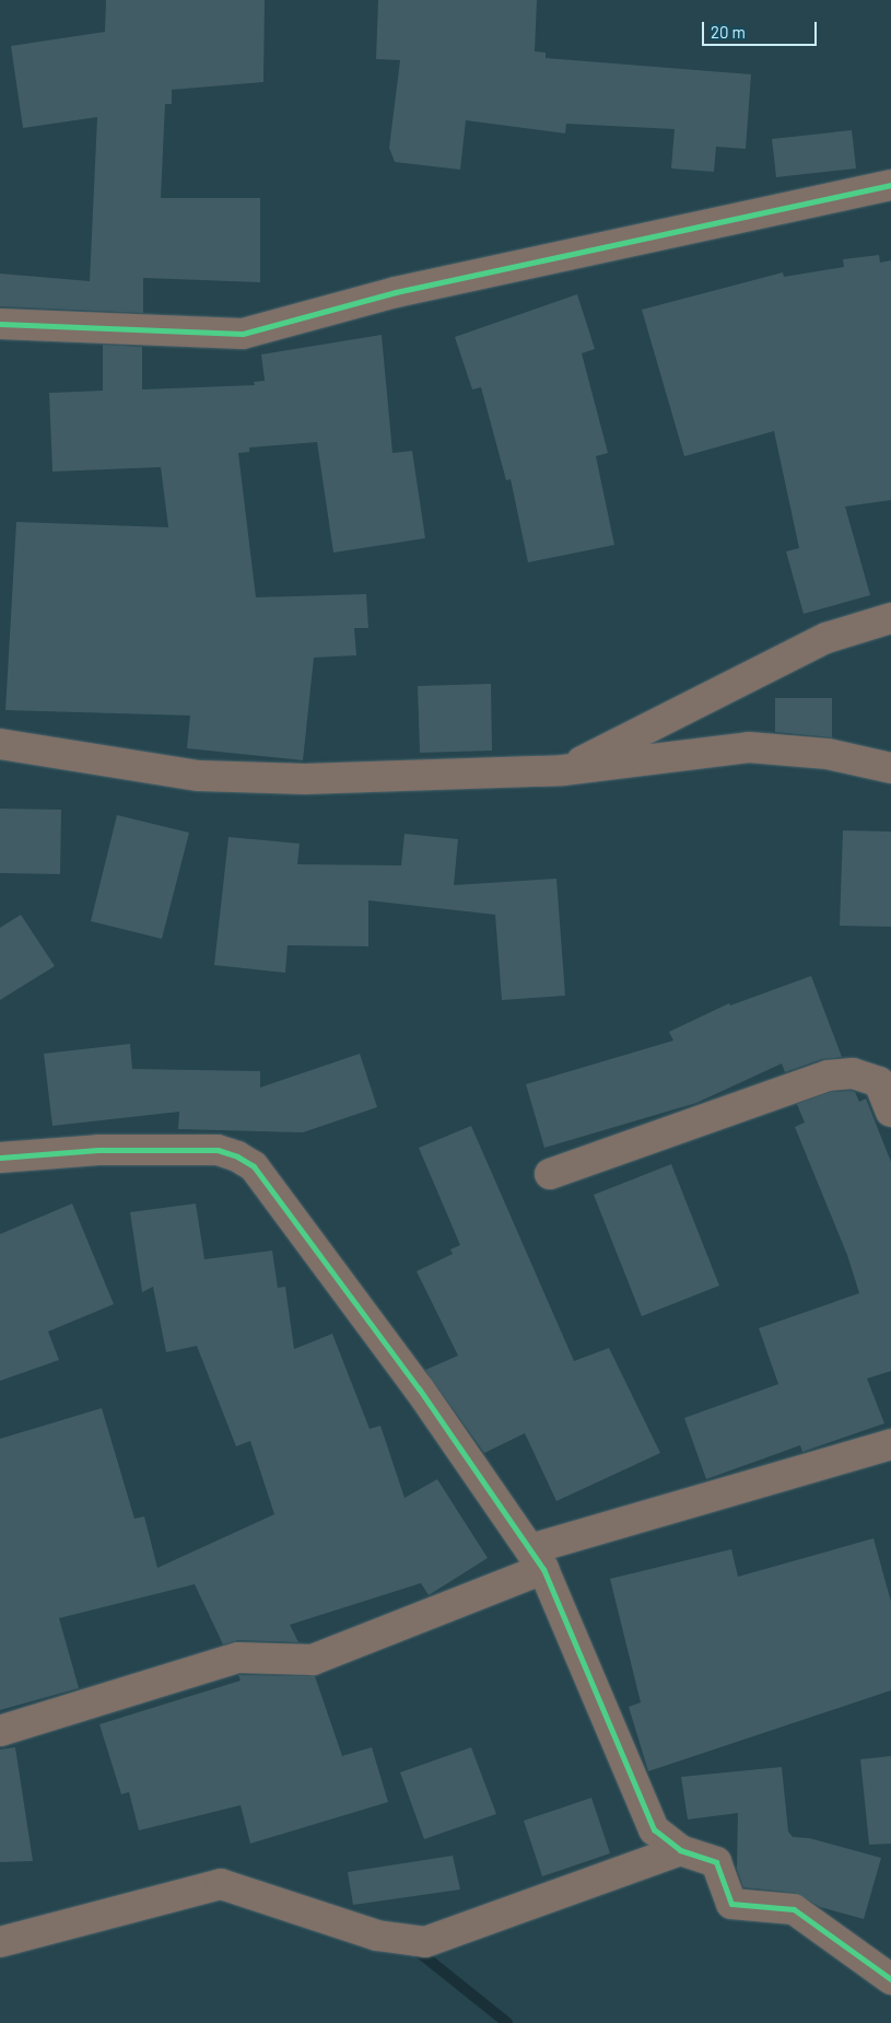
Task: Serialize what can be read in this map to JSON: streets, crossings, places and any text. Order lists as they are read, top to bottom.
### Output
{
  "scale_bar": "20 m"
}
